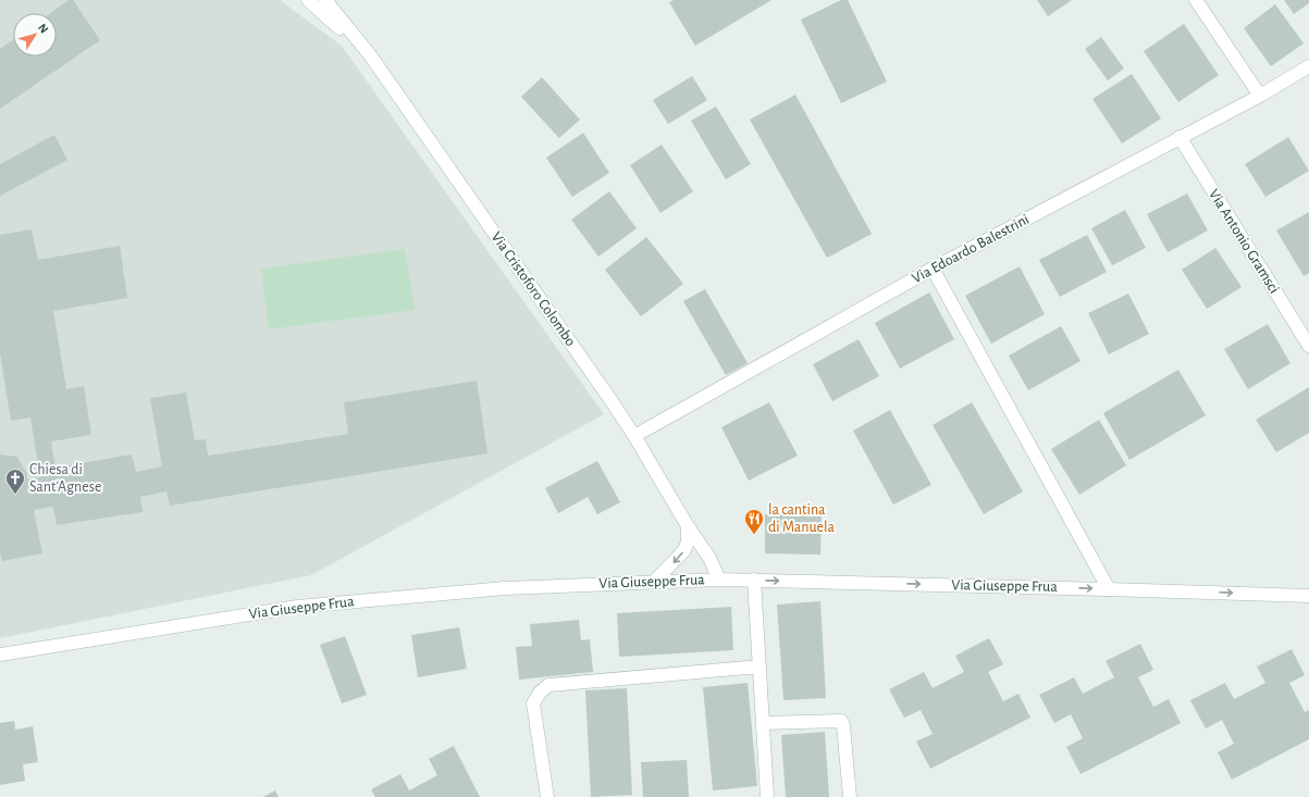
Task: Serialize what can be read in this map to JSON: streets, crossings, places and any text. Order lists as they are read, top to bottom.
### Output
{
  "streets": {
    "street": [
      "Via Antonio Gramsci",
      "Via Edoardo Balestrini",
      "Via Cristoforo Colombo",
      "Via Giuseppe Frua"
    ]
  },
  "crossings": [
    ["Via Antonio Gramsci", "Via Edoardo Balestrini"],
    ["Via Edoardo Balestrini", "Via Cristoforo Colombo"],
    ["Via Cristoforo Colombo", "Via Giuseppe Frua"]
  ],
  "one_way": ["Via Giuseppe Frua"],
  "places": {
    "church": ["Chiesa di Sant'Agnese"],
    "restaurant": ["la cantina di Manuela"]
  },
  "north": "top right"
}
